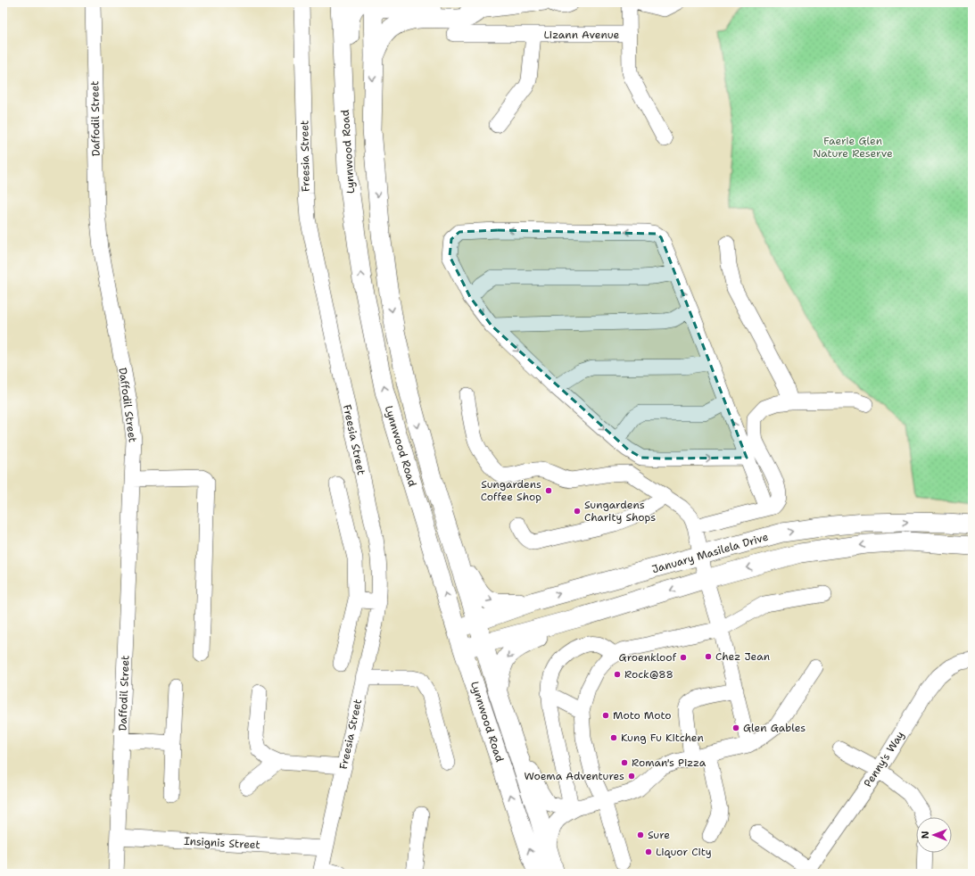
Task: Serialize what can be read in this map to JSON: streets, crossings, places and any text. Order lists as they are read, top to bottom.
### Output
{
  "streets": {
    "main road": ["Lynnwood Road", "January Masilela Drive"],
    "street": [
      "Lizann Avenue",
      "Daffodil Street",
      "Freesia Street",
      "Penny's Way",
      "Insignis Street"
    ]
  },
  "crossings": [
    ["Daffodil Street", "Insignis Street"],
    ["Lynnwood Road", "January Masilela Drive"],
    ["Freesia Street", "Insignis Street"]
  ],
  "parks": ["Faerie Glen Nature Reserve"],
  "places": [
    "Sungardens Coffee Shop",
    "Sungardens Charity Shops",
    "Chez Jean",
    "Groenkloof",
    "Rock@88",
    "Moto Moto",
    "Glen Gables",
    "Kung Fu Kitchen",
    "Roman's Pizza",
    "Woema Adventures",
    "Sure",
    "Liquor City"
  ],
  "north": "left"
}
